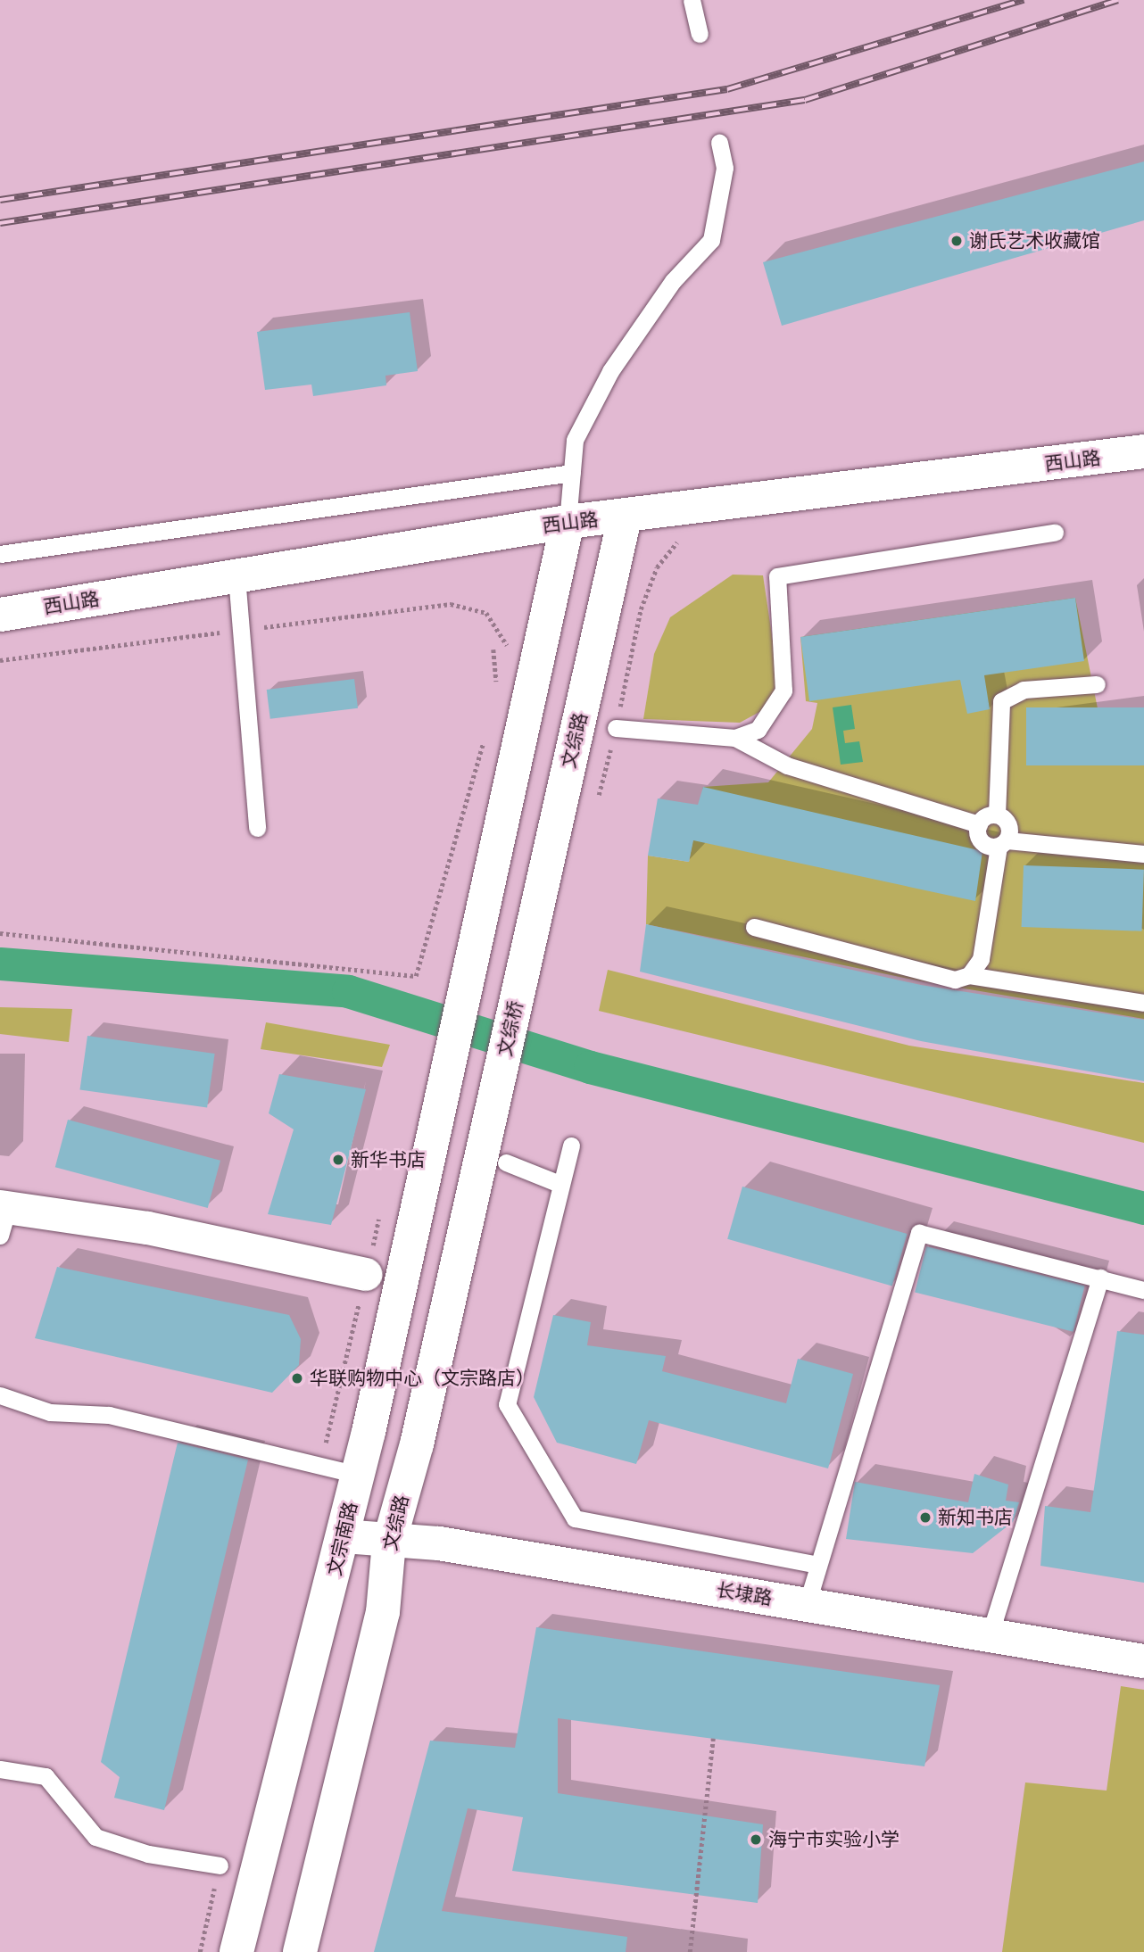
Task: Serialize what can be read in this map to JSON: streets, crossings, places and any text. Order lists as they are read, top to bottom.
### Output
{
  "streets": {
    "main road": [
      "西山路",
      "文综路",
      "文综桥",
      "文宗南路",
      "长埭路"
    ]
  },
  "crossings": [
    ["西山路", "文综路"],
    ["西山路", "文宗南路"],
    ["文综路", "文综桥"],
    ["文综路", "长埭路"],
    ["文宗南路", "长埭路"]
  ],
  "places": [
    "谢氏艺术收藏馆",
    "新华书店",
    "华联购物中心（文宗路店）",
    "新知书店",
    "海宁市实验小学"
  ]
}
